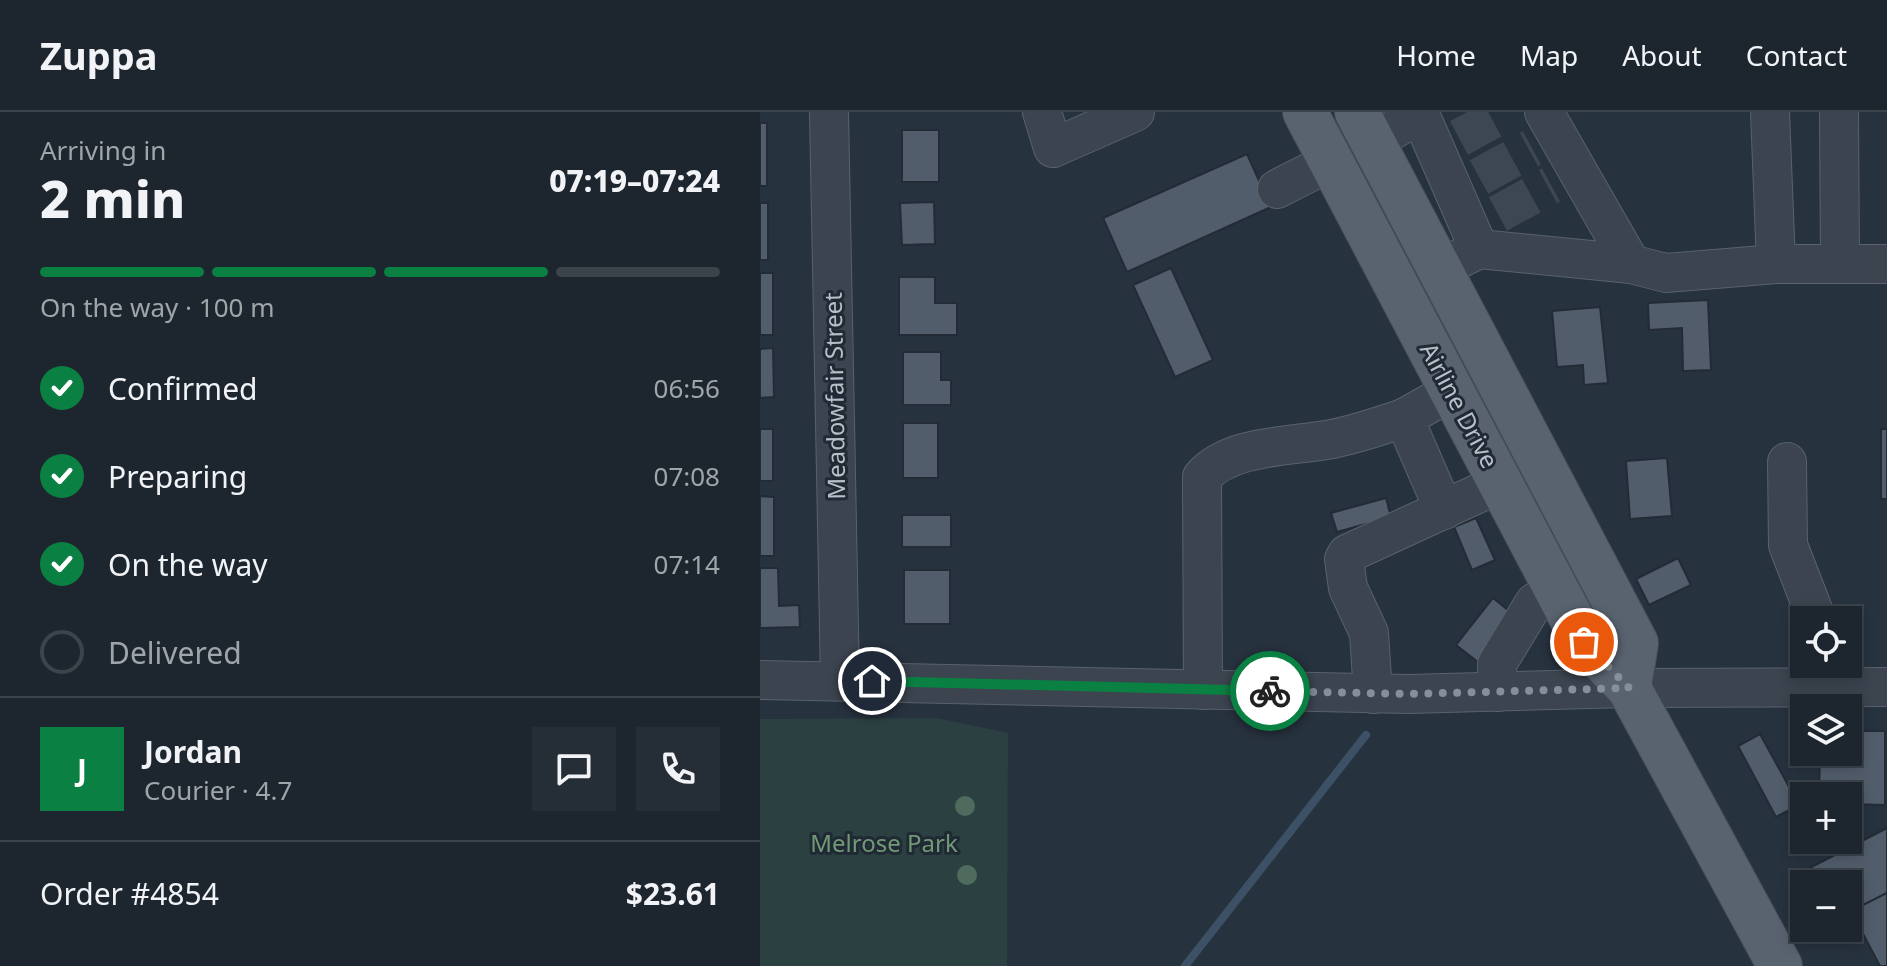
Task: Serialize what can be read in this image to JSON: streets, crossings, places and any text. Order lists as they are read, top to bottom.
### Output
{
  "streets": {
    "main road": ["Airline Drive"],
    "street": ["Meadowfair Street"]
  },
  "parks": ["Melrose Park"],
  "page": {
    "header": "Zuppa",
    "nav": [
      "Home",
      "Map",
      "About",
      "Contact"
    ],
    "heading": ["2 min", "Arriving in", "07:19–07:24"],
    "panel": [
      "Jordan",
      "Courier · 4.7",
      "Order #4854",
      "$23.61"
    ],
    "bar": "On the way · 100 m",
    "list": [
      ["Confirmed", "06:56"],
      ["Preparing", "07:08"],
      ["On the way", "07:14"],
      "Delivered"
    ],
    "map_buttons": ["+", "−"],
    "round": "J"
  }
}
